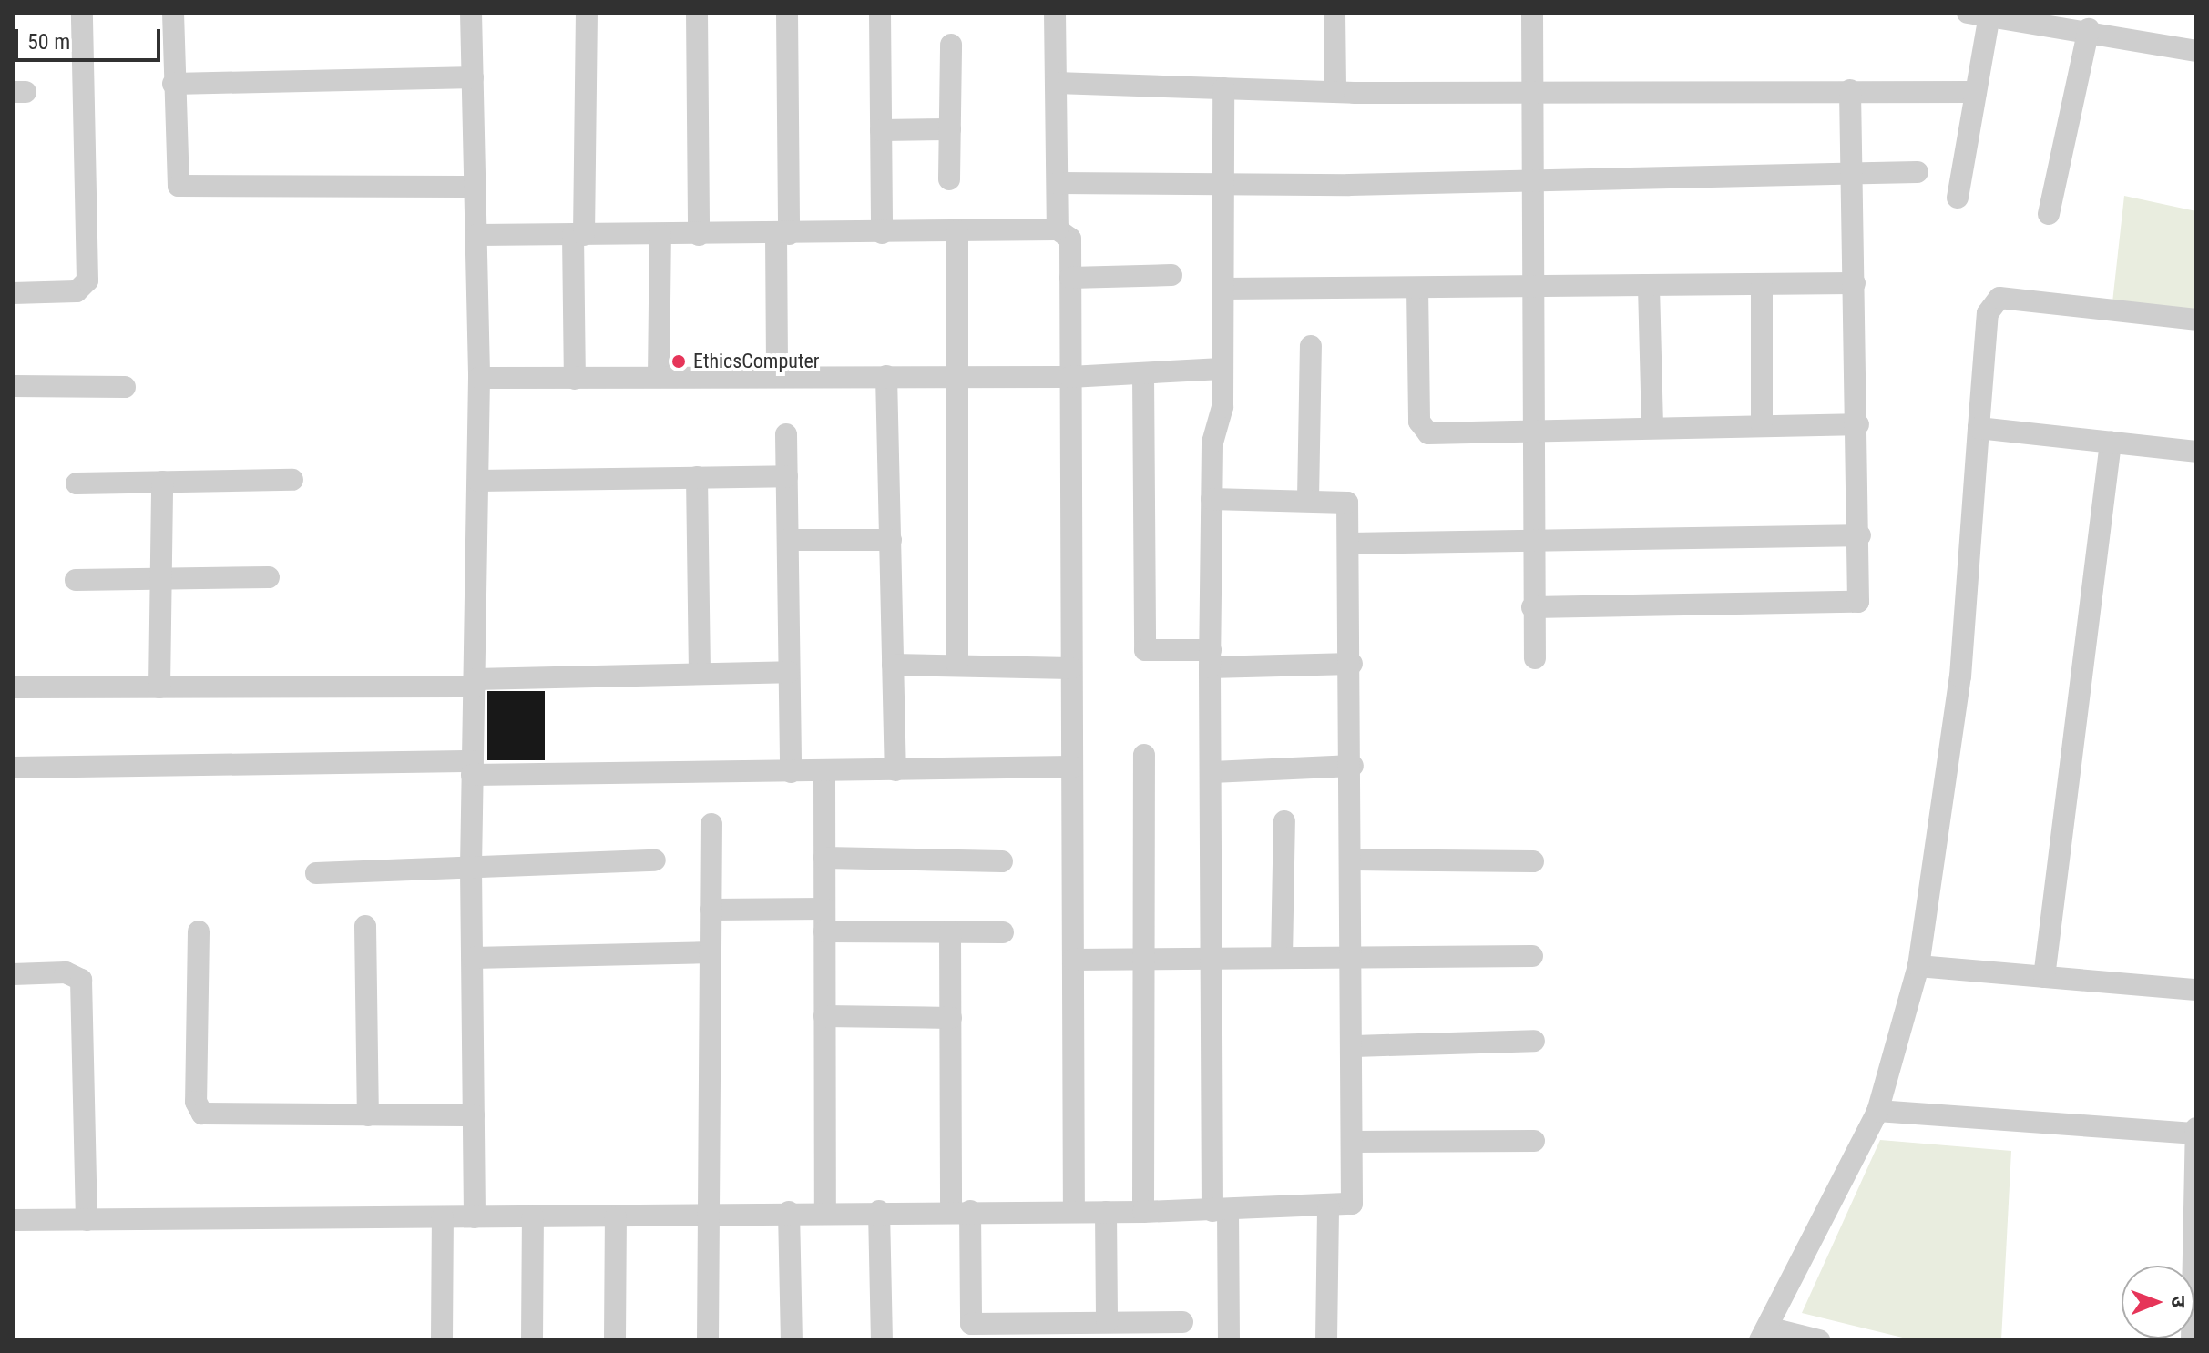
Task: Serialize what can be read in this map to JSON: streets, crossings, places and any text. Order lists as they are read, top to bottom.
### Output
{
  "places": ["EthicsComputer"],
  "scale_bar": "50 m",
  "north": "right"
}
